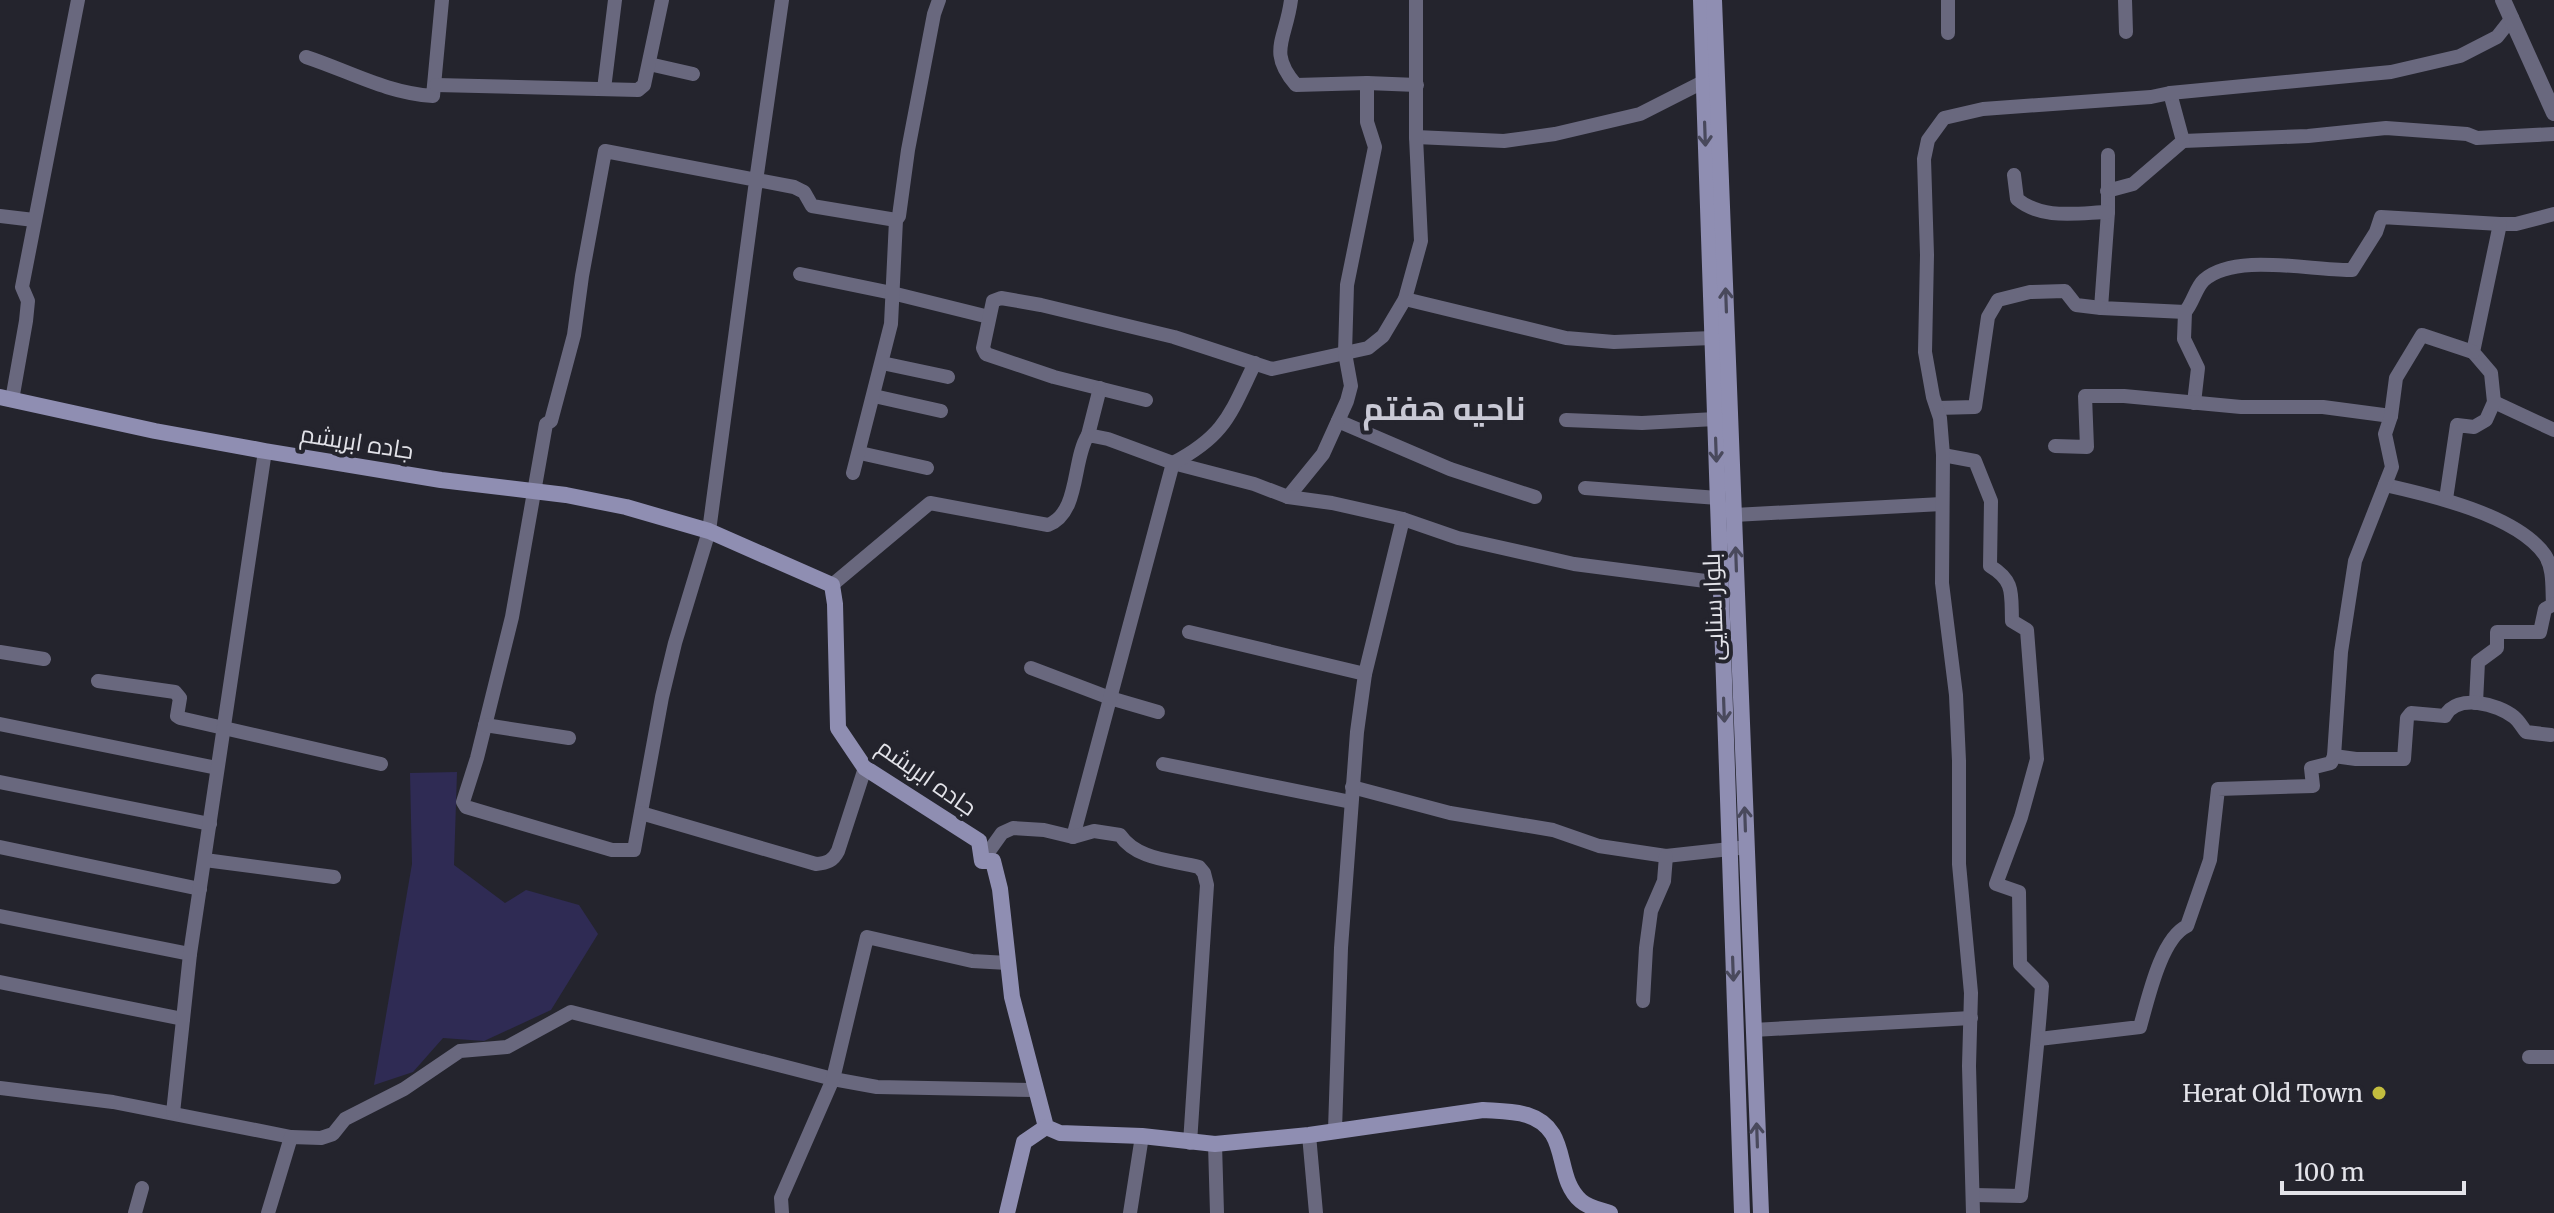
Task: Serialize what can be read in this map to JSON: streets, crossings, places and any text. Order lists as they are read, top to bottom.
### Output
{
  "streets": {
    "main road": ["جاده ابریشم", "بلوار سنایی"]
  },
  "districts": ["ناحیه هفتم"],
  "places": ["Herat Old Town"],
  "scale_bar": "100 m"
}
